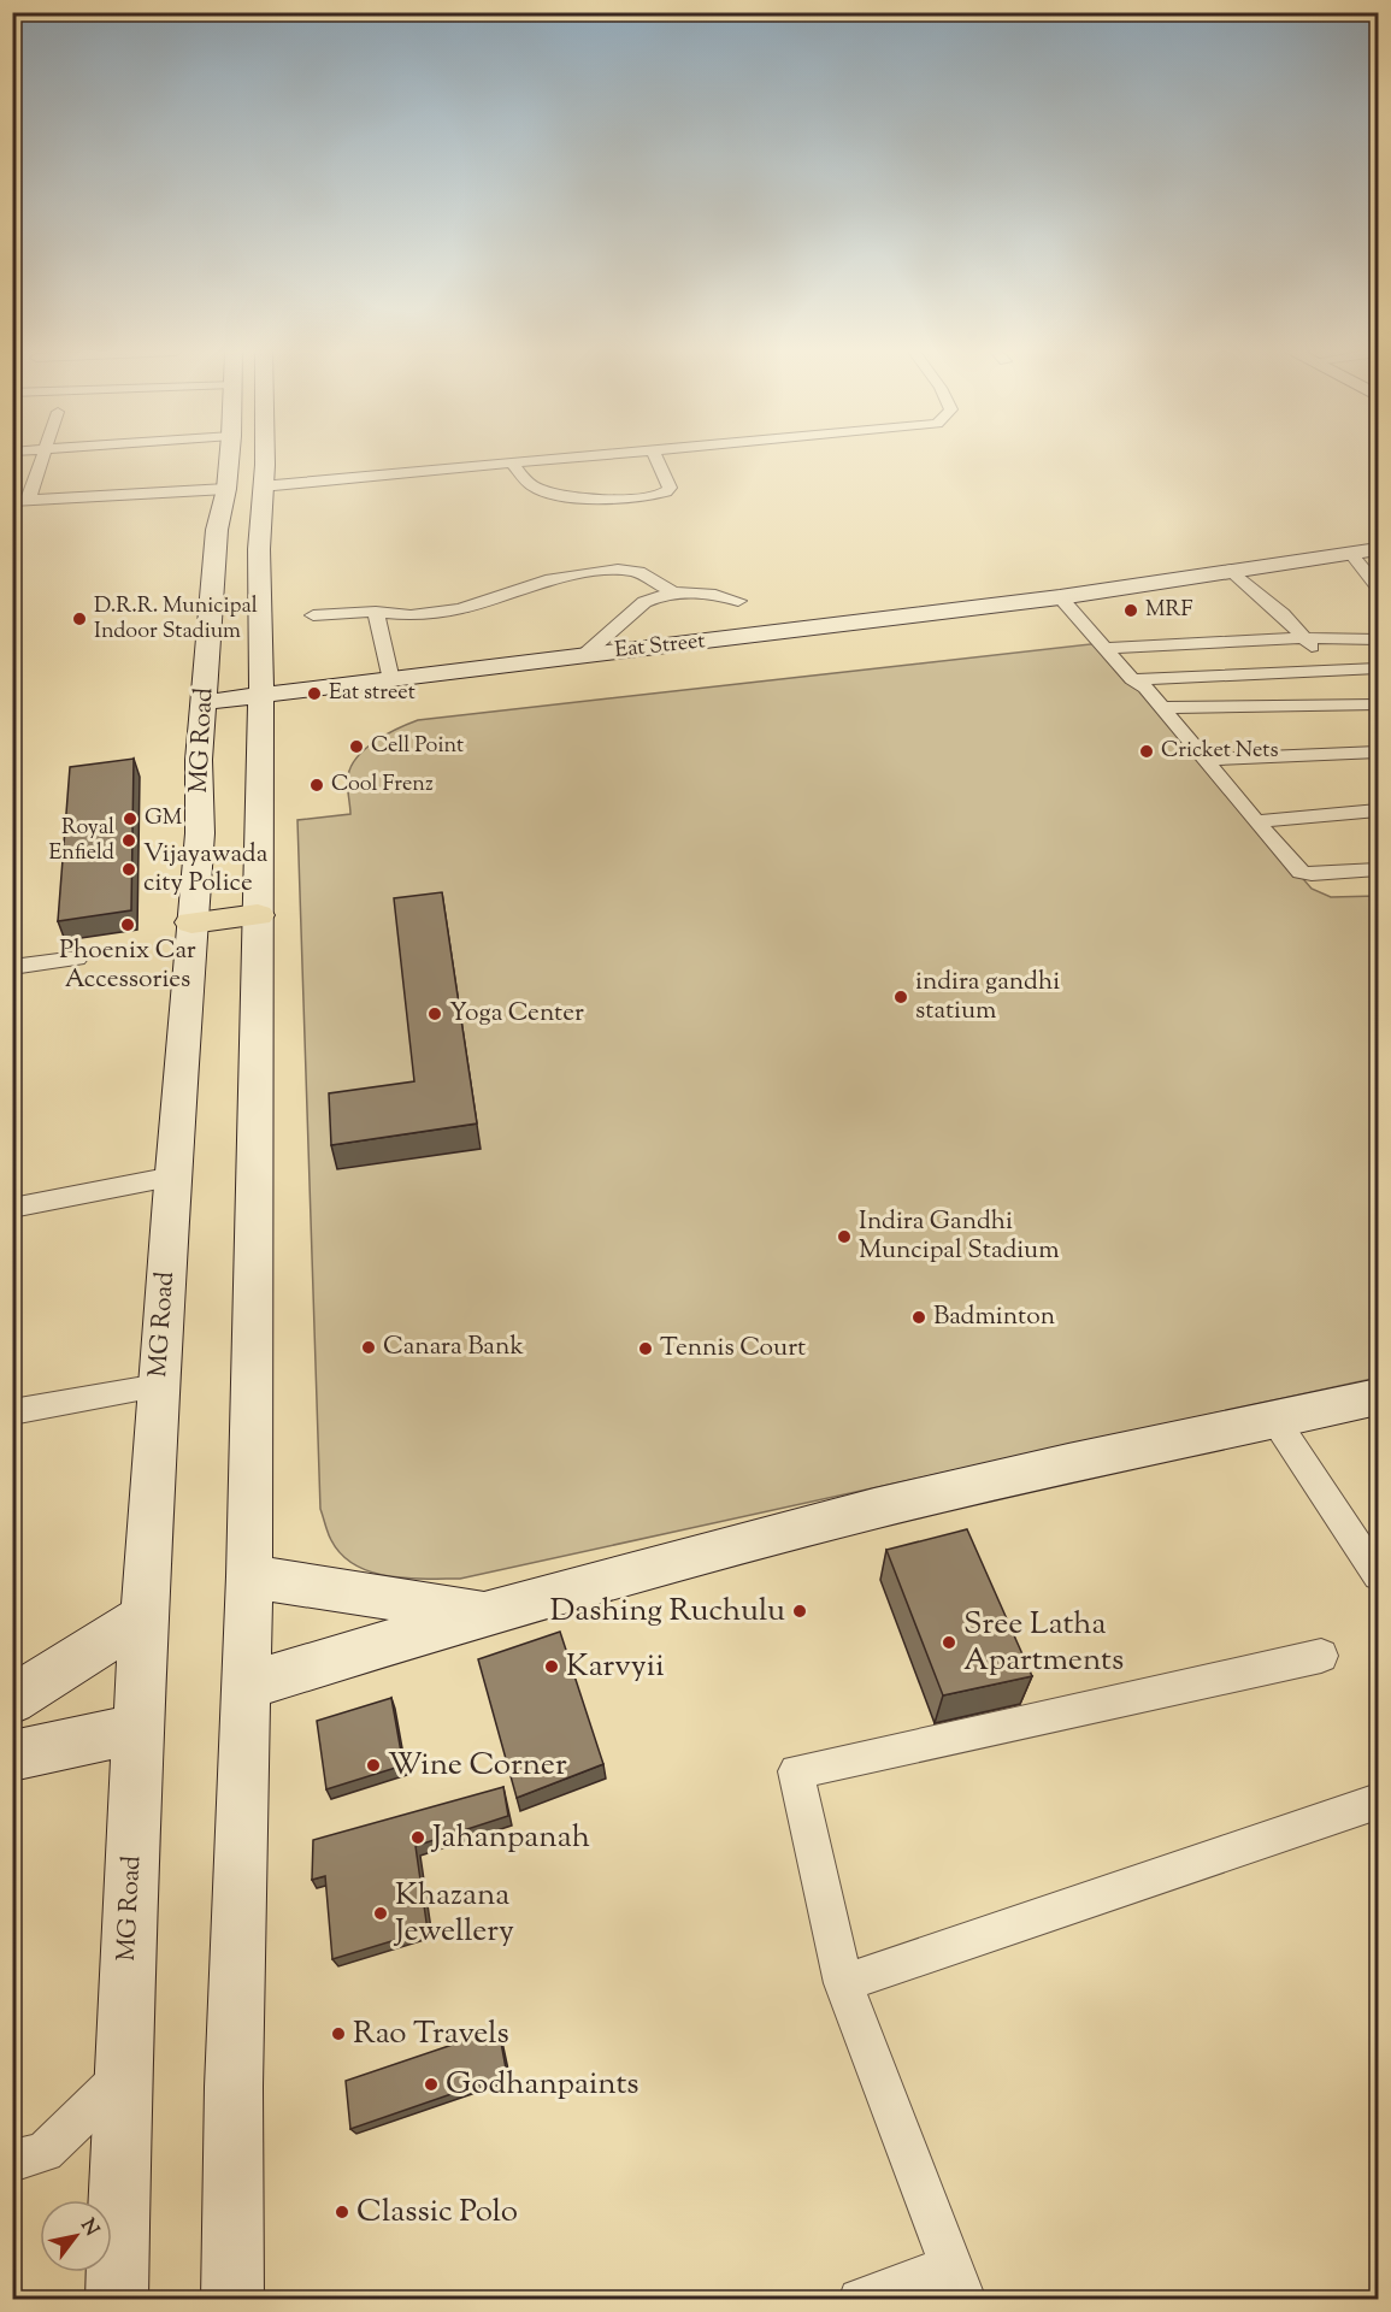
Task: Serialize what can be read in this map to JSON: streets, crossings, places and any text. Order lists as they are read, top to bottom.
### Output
{
  "streets": {
    "main road": ["Eat Street", "MG Road"]
  },
  "crossings": [
    ["Eat Street", "MG Road"]
  ],
  "places": [
    "MRF",
    "D.R.R. Municipal Indoor Stadium",
    "Eat street",
    "Cell Point",
    "Cricket Nets",
    "Cool Frenz",
    "GM",
    "Royal Enfield",
    "Vijayawada city Police",
    "Phoenix Car Accessories",
    "indira gandhi statium",
    "Yoga Center",
    "Indira Gandhi Muncipal Stadium",
    "Badminton",
    "Canara Bank",
    "Tennis Court",
    "Dashing Ruchulu",
    "Sree Latha Apartments",
    "Karvyii",
    "Wine Corner",
    "Jahanpanah",
    "Khazana Jewellery",
    "Rao Travels",
    "Godhanpaints",
    "Classic Polo"
  ],
  "north": "top right"
}
